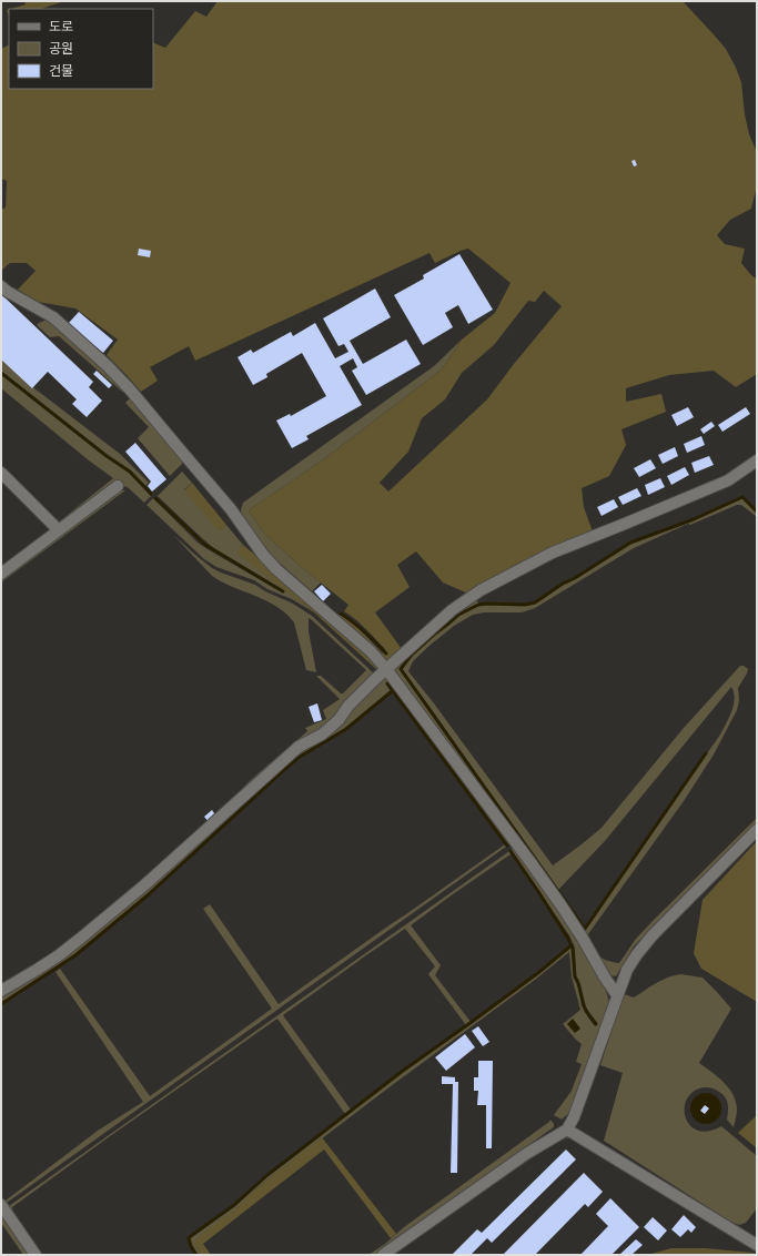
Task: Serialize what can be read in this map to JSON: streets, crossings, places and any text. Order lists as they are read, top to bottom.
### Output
{
  "legend": ["도로", "공원", "건물"]
}
